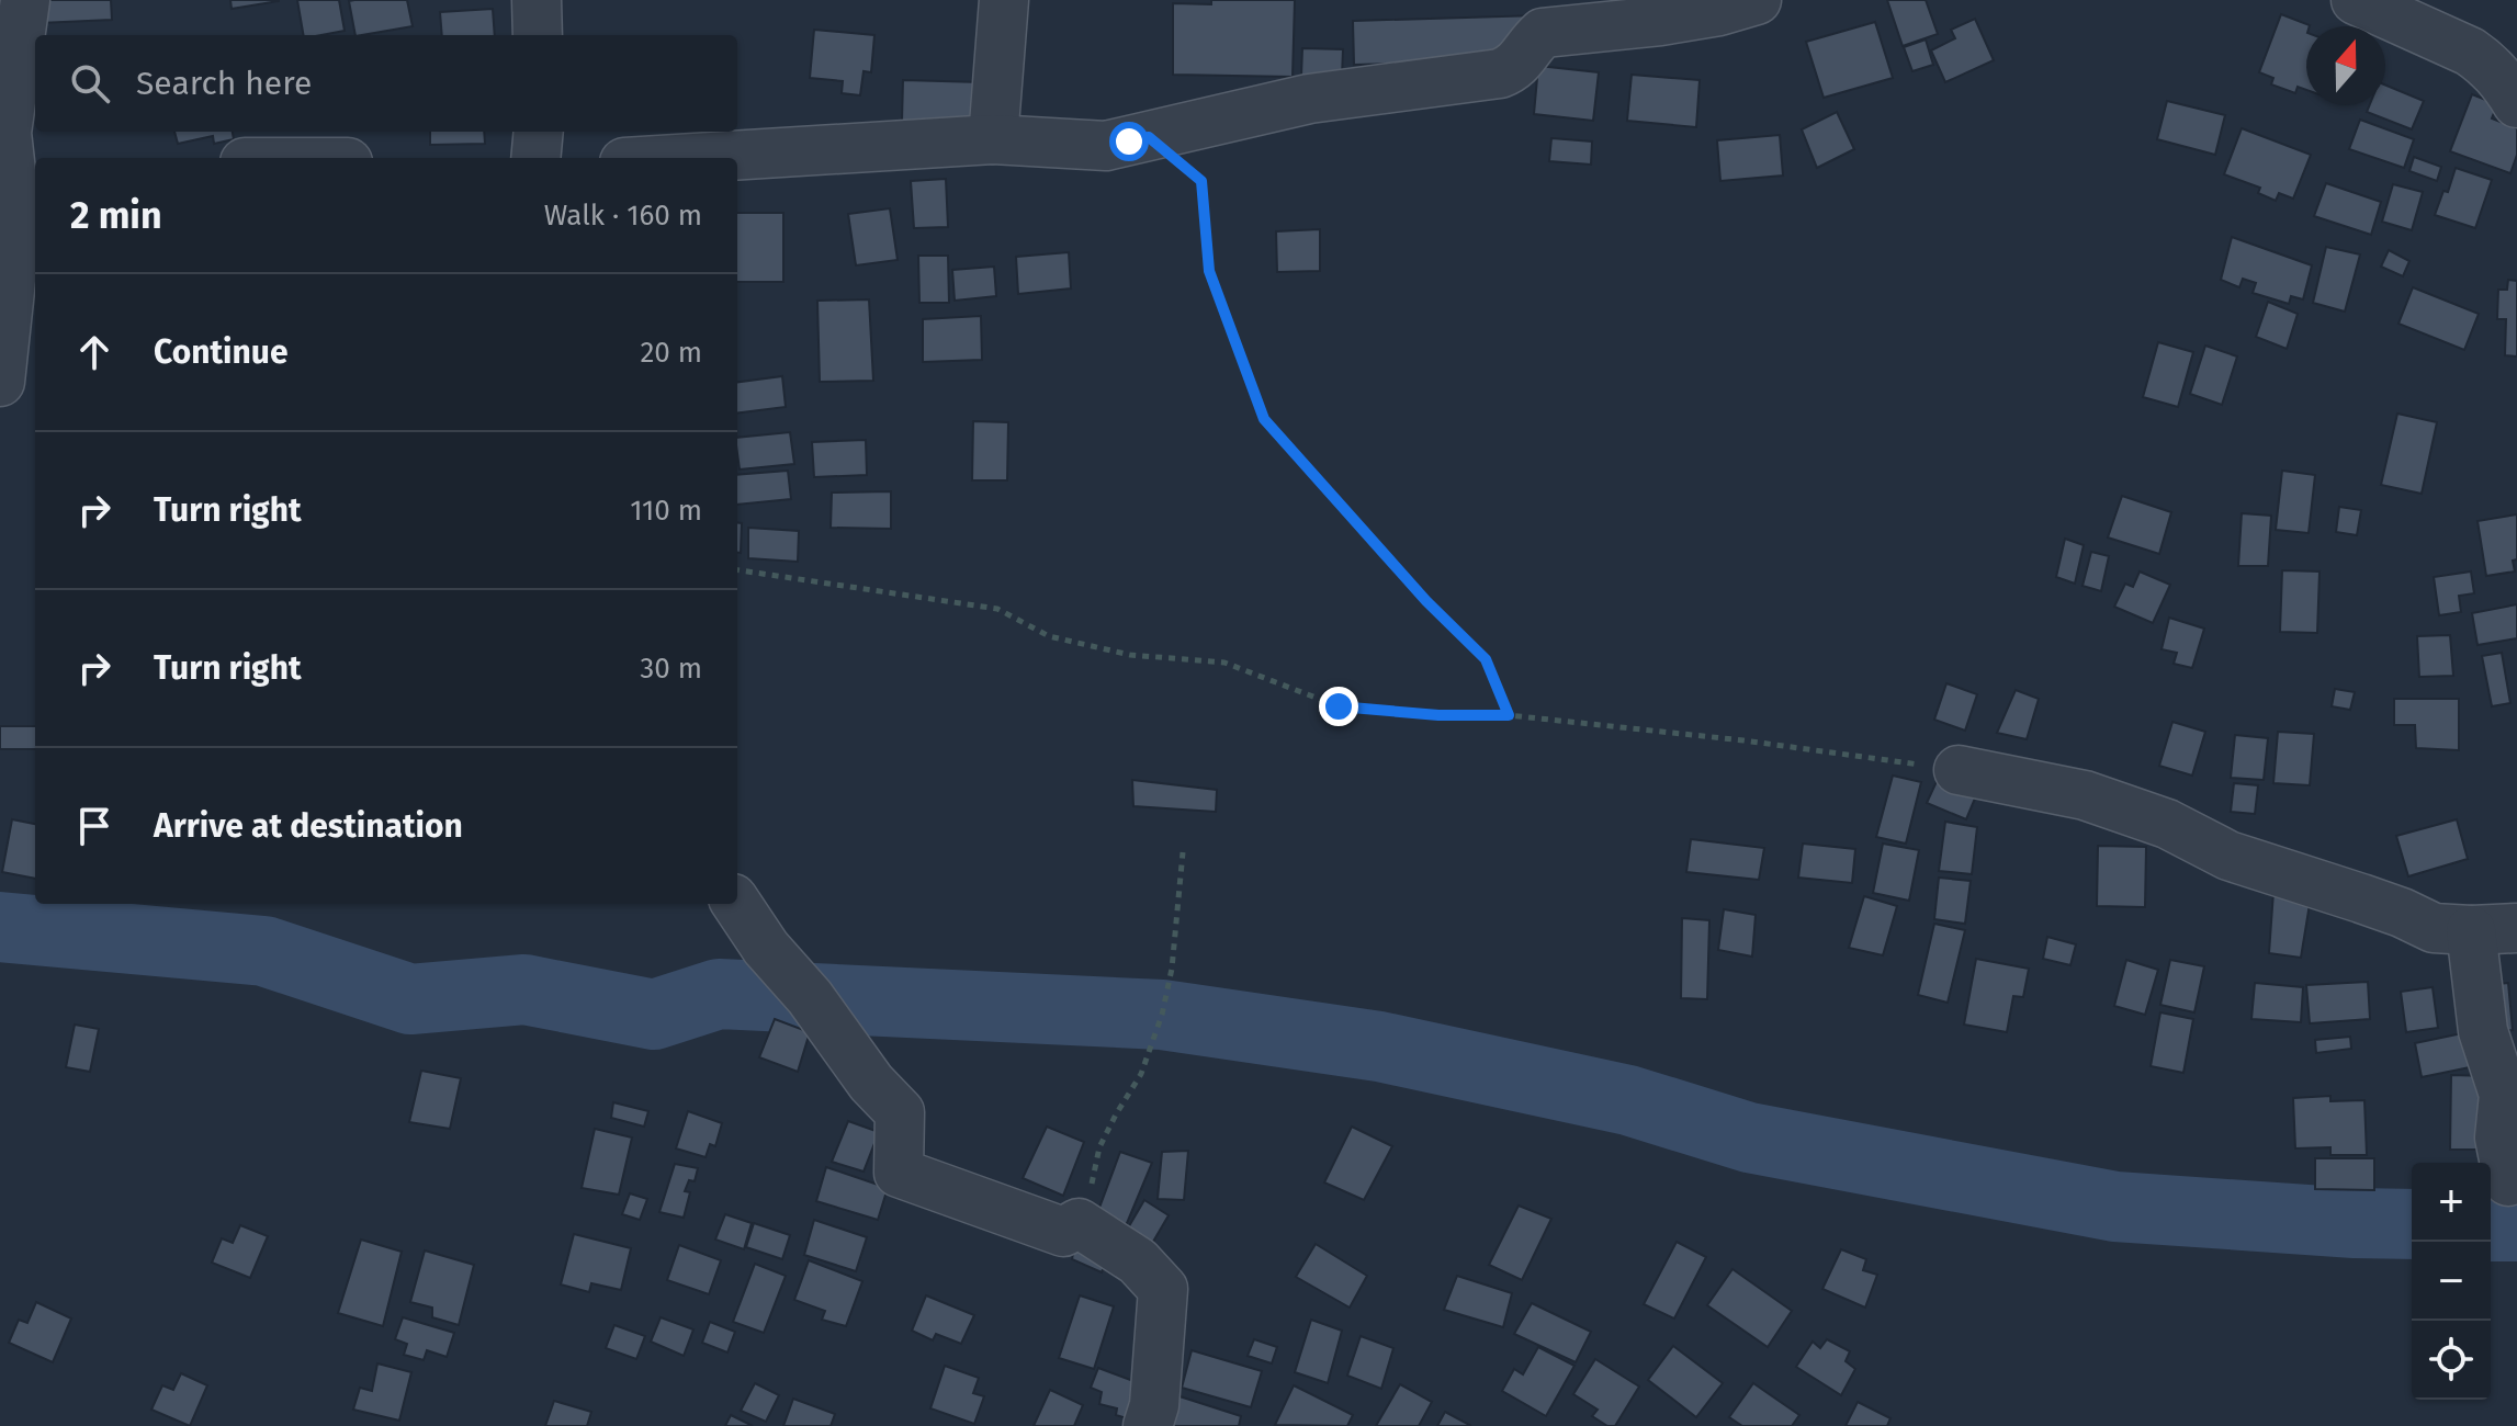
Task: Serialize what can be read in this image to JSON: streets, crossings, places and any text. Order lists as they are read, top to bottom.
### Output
{
  "north": "top",
  "page": {
    "search": "Search here",
    "heading": ["2 min", "Walk · 160 m"],
    "list": [
      ["Continue", "20 m"],
      ["Turn right", "110 m"],
      ["Turn right", "30 m"],
      "Arrive at destination"
    ],
    "map_buttons": ["+", "−"]
  }
}
